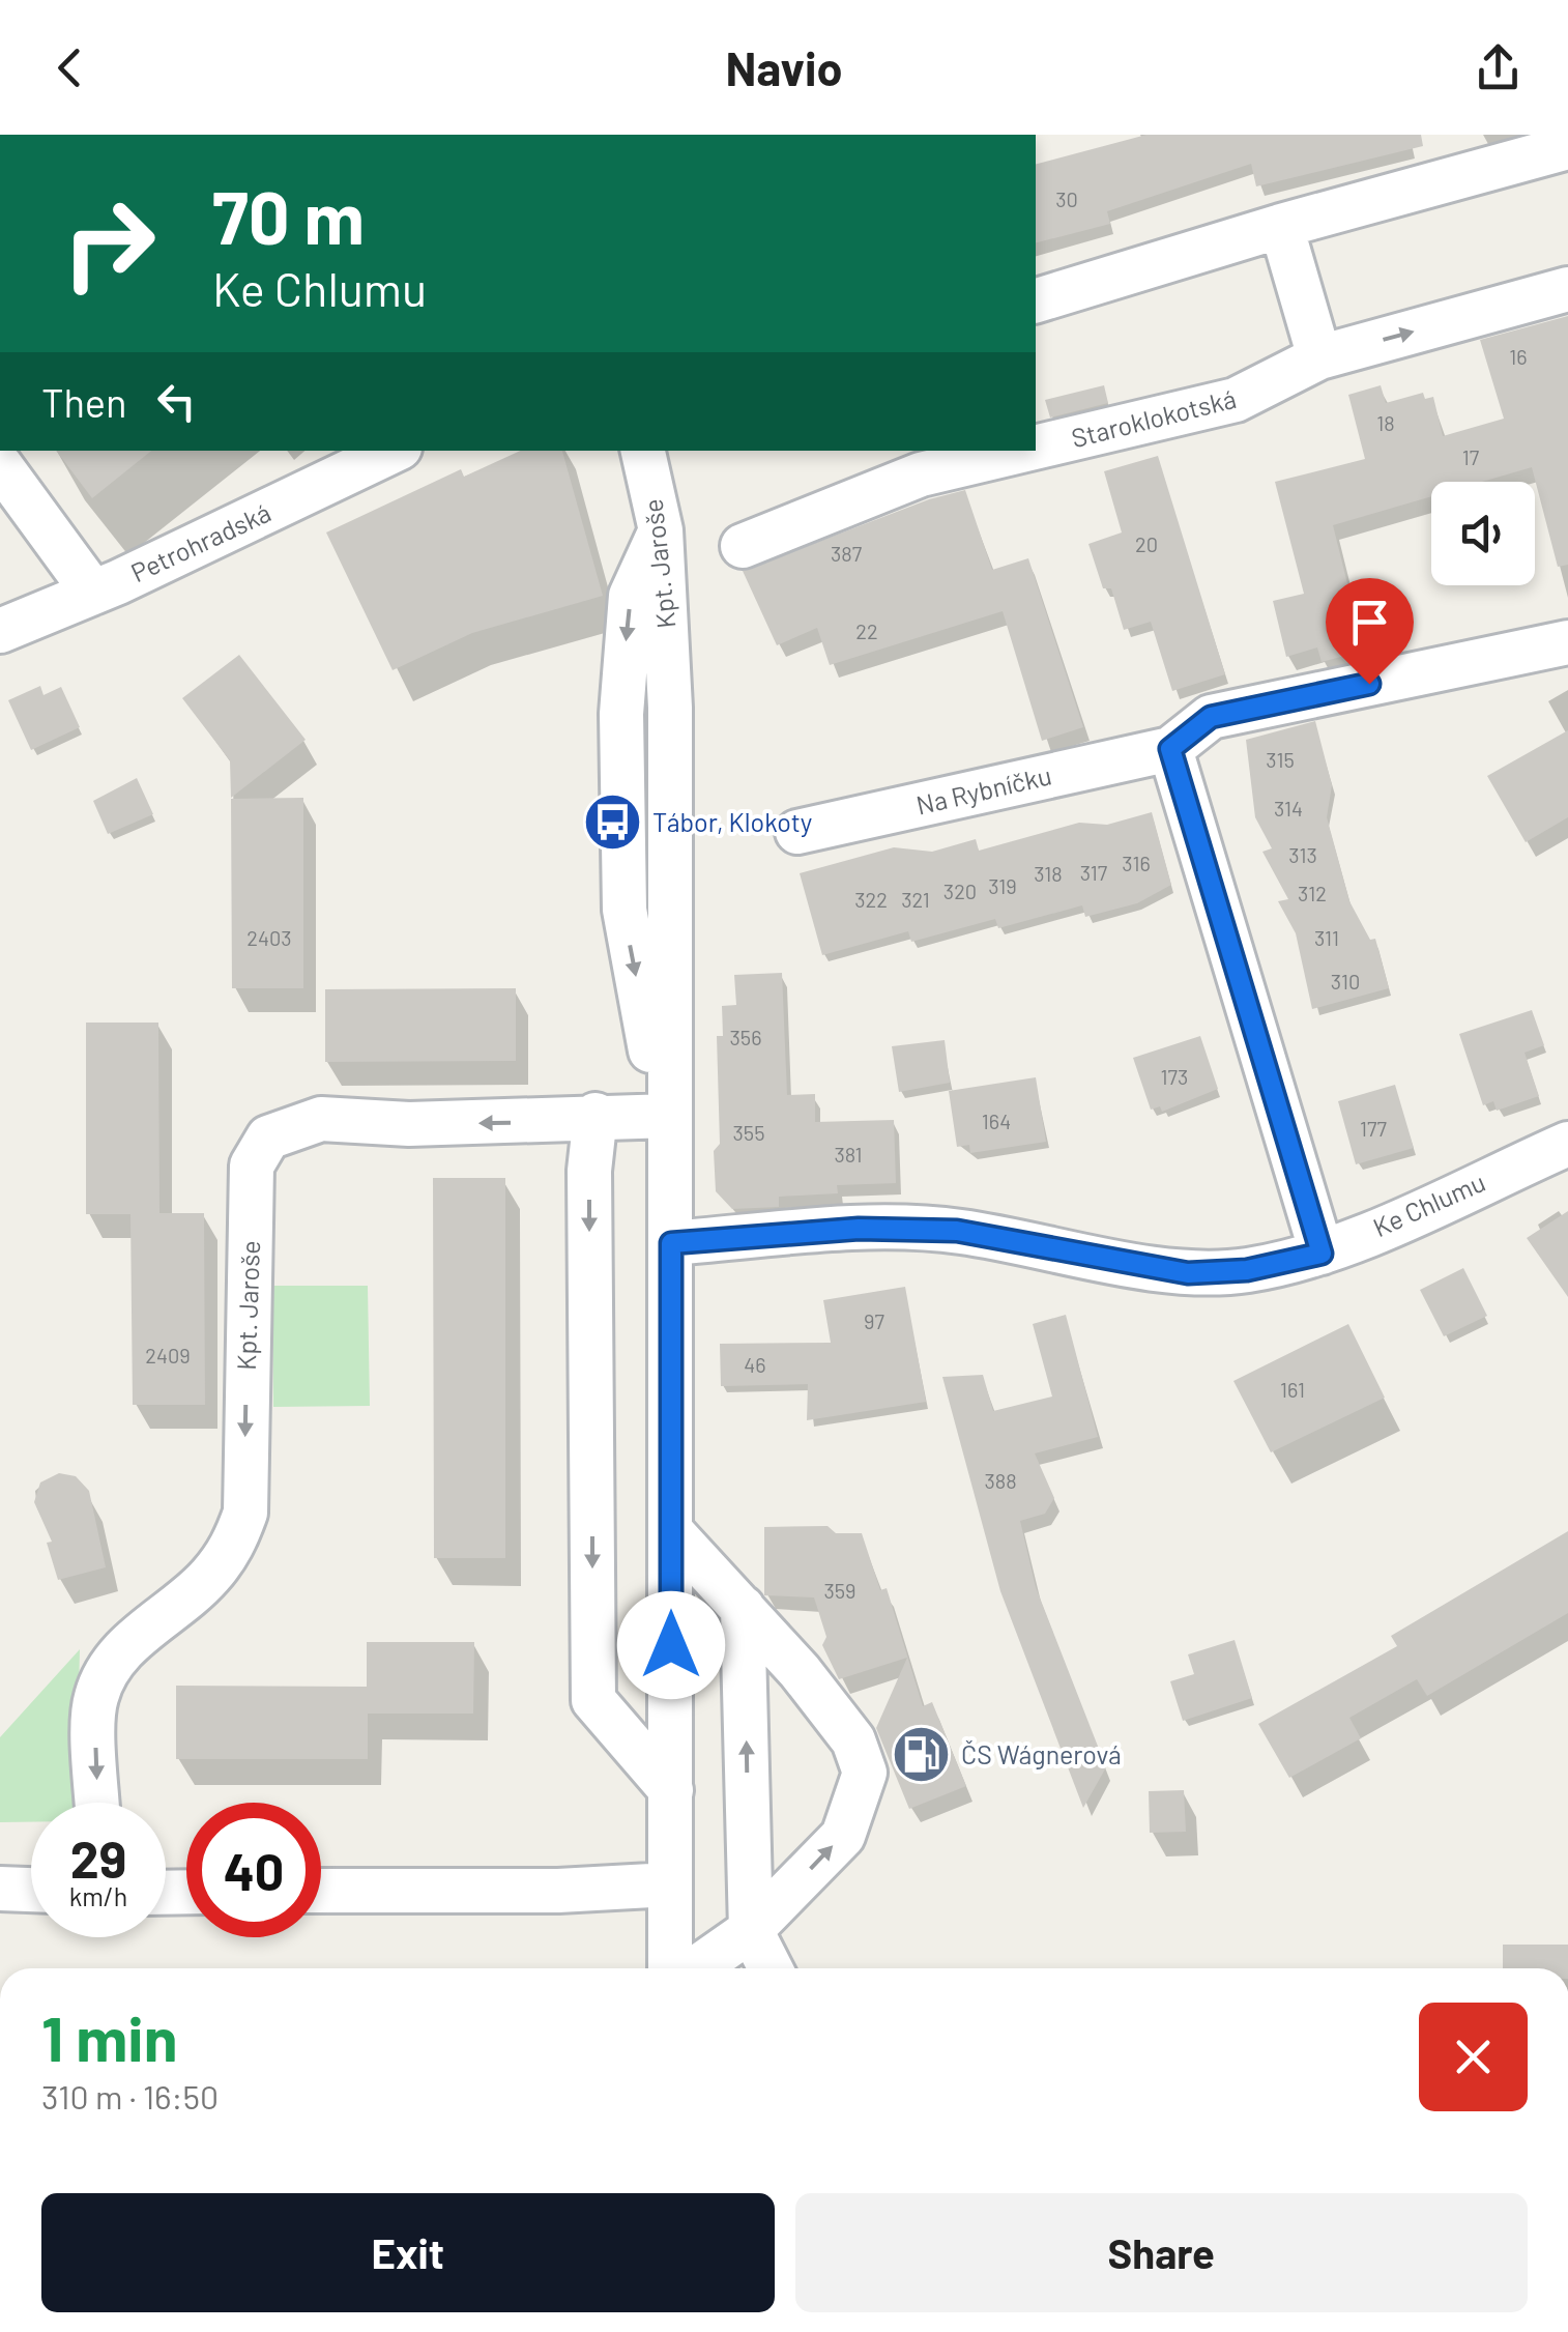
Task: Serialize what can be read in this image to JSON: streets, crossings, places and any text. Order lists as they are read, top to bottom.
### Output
{
  "streets": {
    "street": [
      "Staroklokotská",
      "Petrohradská",
      "Kpt. Jaroše",
      "Na Rybníčku",
      "Ke Chlumu"
    ]
  },
  "crossings": [
    ["Kpt. Jaroše", "Ke Chlumu"]
  ],
  "places": {
    "bus stop": ["Tábor, Klokoty"],
    "fuel station": ["ČS Wágnerová"]
  },
  "house_numbers": [
    "30",
    "16",
    "18",
    "17",
    "20",
    "387",
    "22",
    "315",
    "314",
    "313",
    "316",
    "317",
    "318",
    "319",
    "320",
    "312",
    "322",
    "321",
    "2403",
    "311",
    "310",
    "356",
    "173",
    "164",
    "177",
    "355",
    "381",
    "97",
    "2409",
    "46",
    "161",
    "388",
    "359"
  ],
  "page": {
    "header": "Navio",
    "turn": ["70 m", "Ke Chlumu"],
    "then": "Then",
    "speed": "29 km/h",
    "limit": "40",
    "heading": ["1 min", "310 m · 16:50"],
    "buttons": ["Exit", "Share"]
  }
}
